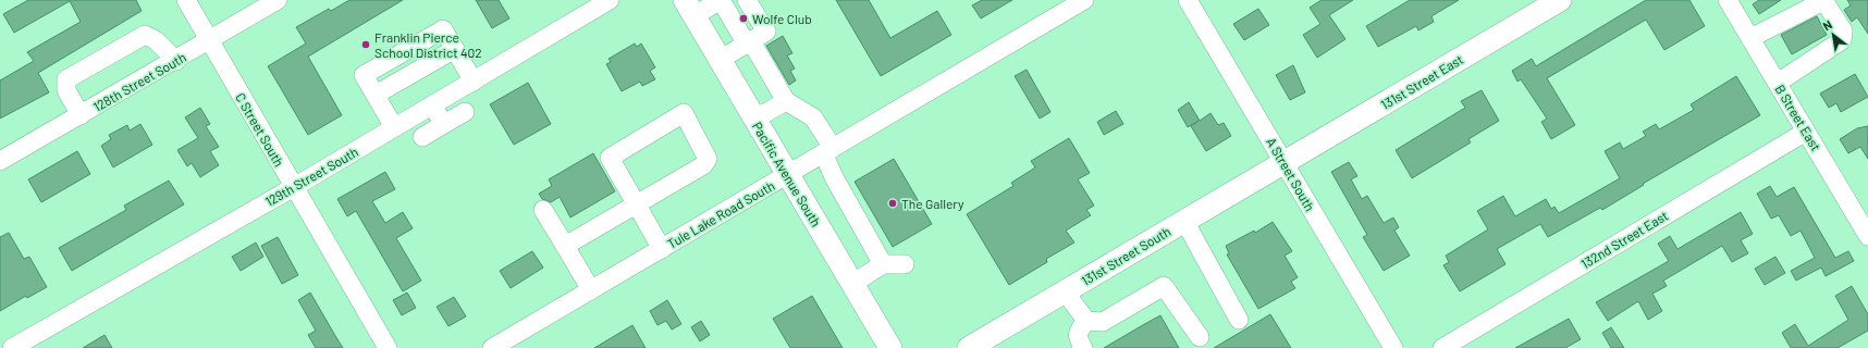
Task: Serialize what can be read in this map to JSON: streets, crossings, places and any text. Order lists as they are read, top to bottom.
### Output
{
  "streets": {
    "main road": ["131st Street East", "Pacific Avenue South", "131st Street South"],
    "street": [
      "128th Street South",
      "B Street East",
      "C Street South",
      "A Street South",
      "129th Street South",
      "Tule Lake Road South",
      "132nd Street East"
    ]
  },
  "crossings": [
    ["128th Street South", "C Street South"],
    ["131st Street East", "A Street South"],
    ["131st Street East", "131st Street South"],
    ["B Street East", "132nd Street East"],
    ["C Street South", "129th Street South"],
    ["Pacific Avenue South", "Tule Lake Road South"],
    ["A Street South", "131st Street South"]
  ],
  "places": ["Wolfe Club", "Franklin Pierce School District 402", "The Gallery"],
  "north": "top left"
}
